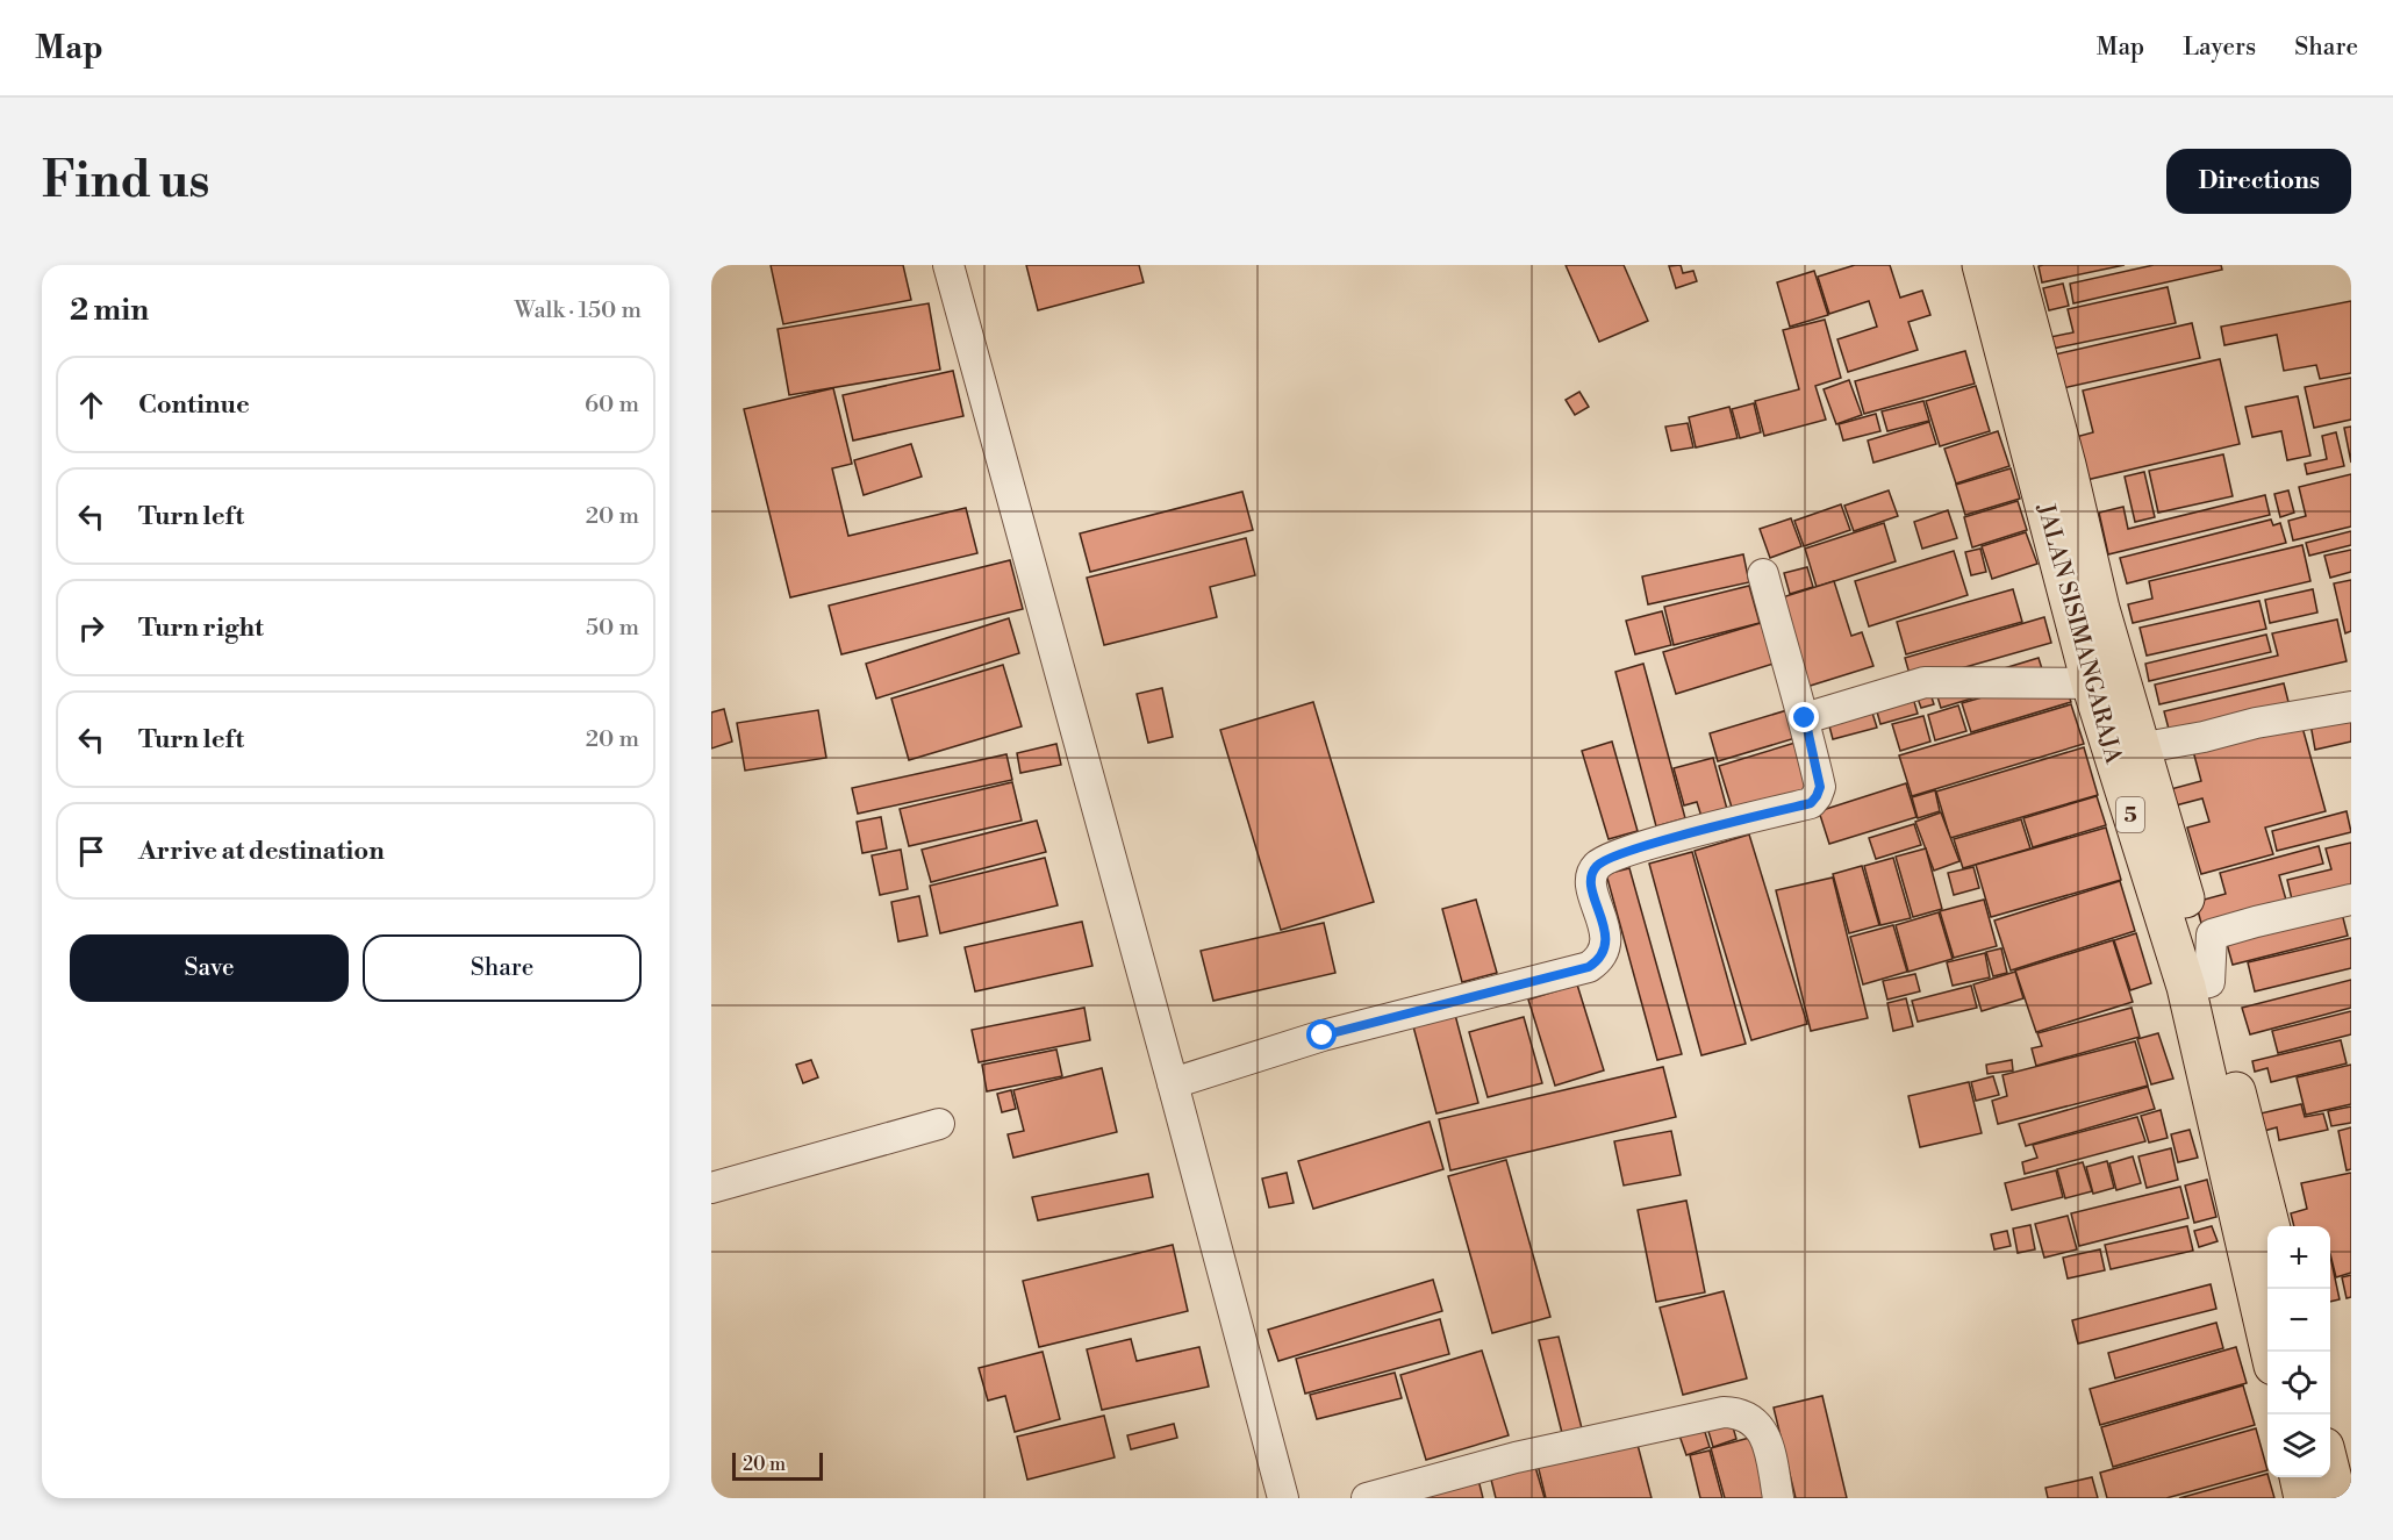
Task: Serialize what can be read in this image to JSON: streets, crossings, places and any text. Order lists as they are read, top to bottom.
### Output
{
  "streets": {
    "highway": ["JALAN SISIMANGARAJA", "5"]
  },
  "scale_bar": "20 m",
  "page": {
    "header": "Map",
    "nav": ["Map", "Layers", "Share"],
    "buttons": [
      "Directions",
      ["Save", "Share"]
    ],
    "title": "Find us",
    "heading": ["2 min", "Walk · 150 m"],
    "list": [
      ["Continue", "60 m"],
      ["Turn left", "20 m"],
      ["Turn right", "50 m"],
      ["Turn left", "20 m"],
      "Arrive at destination"
    ],
    "map_buttons": ["+", "−"],
    "scale": "20 m"
  }
}
